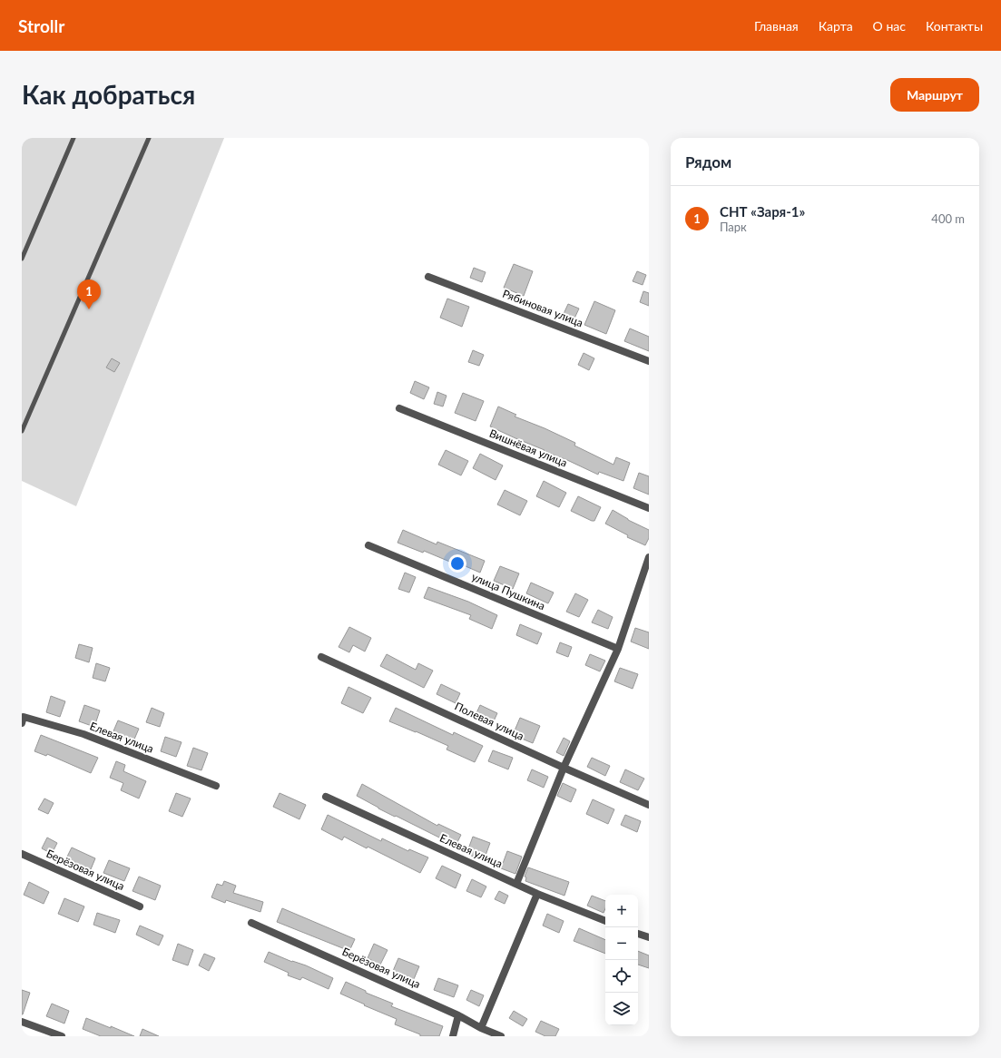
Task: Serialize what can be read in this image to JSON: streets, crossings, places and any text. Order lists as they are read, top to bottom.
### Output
{
  "streets": {
    "street": [
      "Рябиновая улица",
      "Вишнёвая улица",
      "улица Пушкина",
      "Полевая улица",
      "Елевая улица",
      "Берёзовая улица"
    ]
  },
  "page": {
    "header": "Strollr",
    "nav": [
      "Главная",
      "Карта",
      "О нас",
      "Контакты"
    ],
    "buttons": "Маршрут",
    "title": "Как добраться",
    "heading": "Рядом",
    "list": [
      {
        "mark": "1",
        "name": "СНТ «Заря-1»",
        "note": "Парк",
        "value": "400 m"
      }
    ],
    "pins": "1",
    "map_buttons": ["+", "−"]
  }
}
